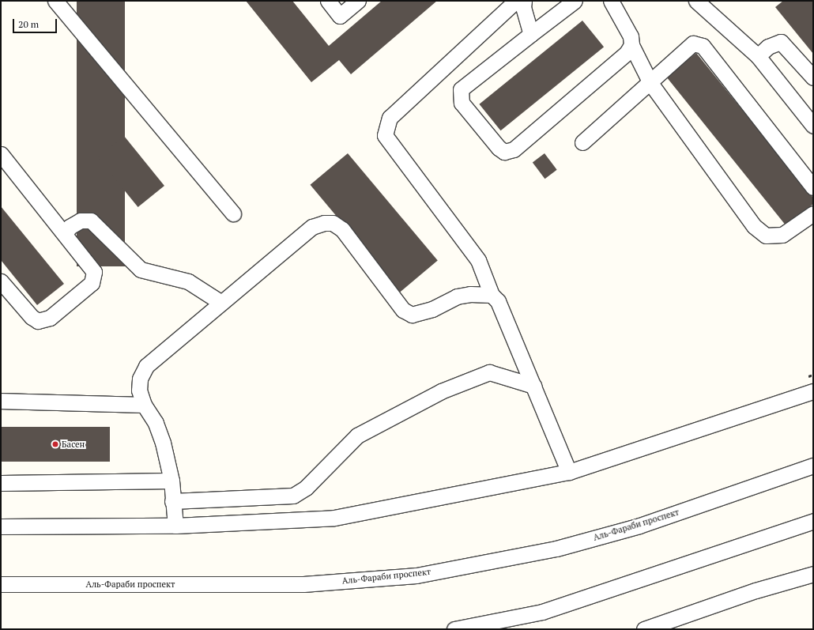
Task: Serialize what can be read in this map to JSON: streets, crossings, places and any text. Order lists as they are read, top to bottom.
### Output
{
  "streets": {
    "street": ["Аль-Фараби проспект"]
  },
  "places": ["Басен"],
  "scale_bar": "20 m"
}
